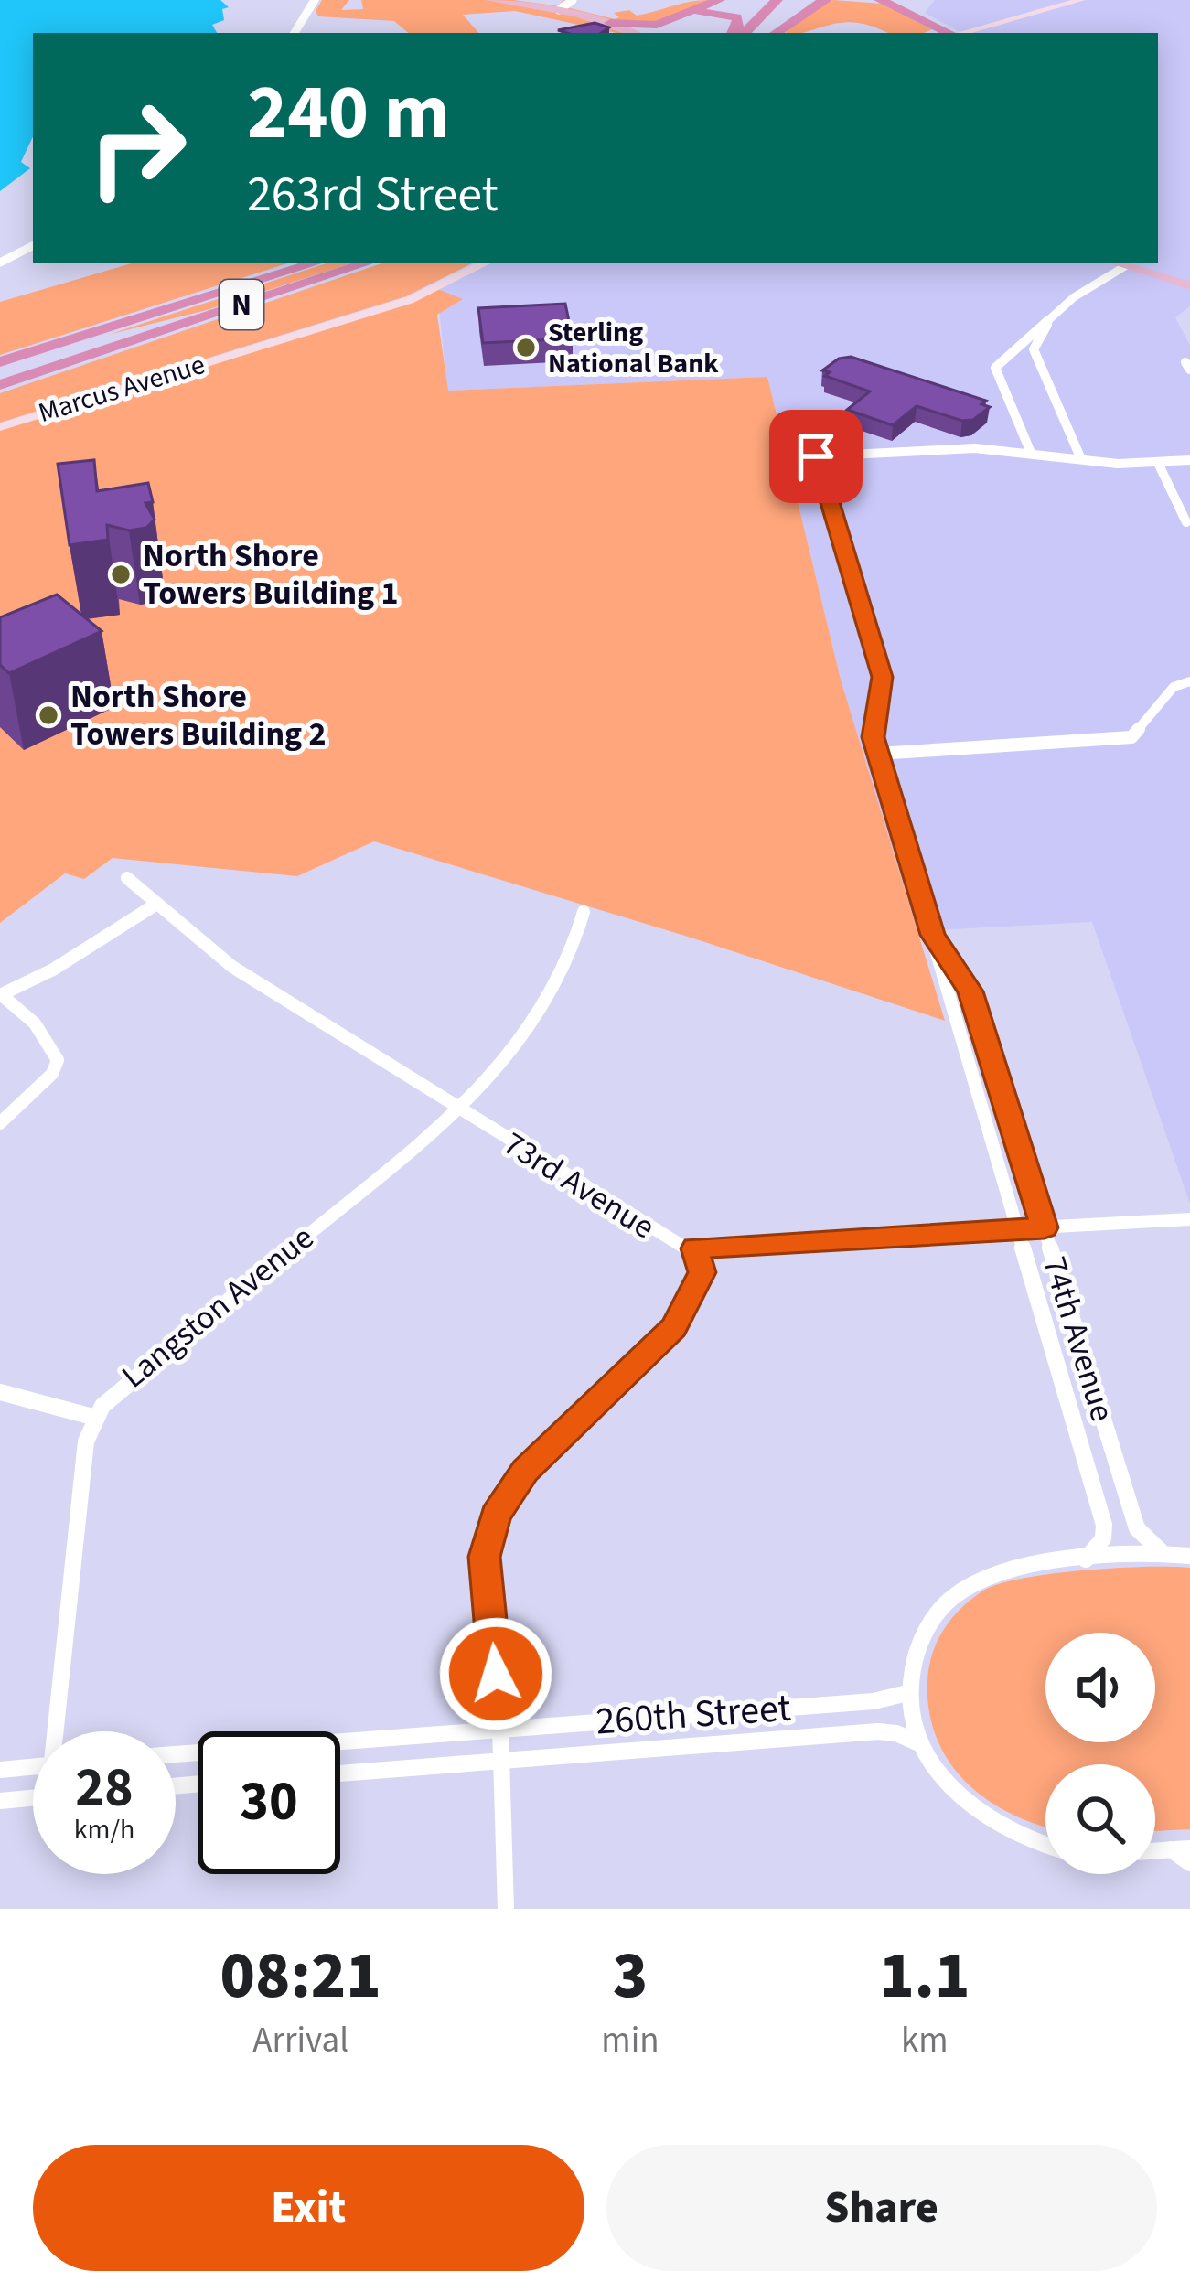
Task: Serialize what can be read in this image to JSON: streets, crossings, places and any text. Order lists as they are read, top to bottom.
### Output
{
  "streets": {
    "highway": ["N"],
    "main road": ["Marcus Avenue"],
    "street": [
      "73rd Avenue",
      "Langston Avenue",
      "74th Avenue",
      "260th Street"
    ]
  },
  "crossings": [
    ["73rd Avenue", "Langston Avenue"],
    ["73rd Avenue", "260th Street"]
  ],
  "places": ["Sterling National Bank", "North Shore Towers Building 1", "North Shore Towers Building 2"],
  "page": {
    "turn": ["240 m", "263rd Street"],
    "speed": "28 km/h",
    "limit": "30",
    "eta": [
      "08:21",
      "Arrival",
      "3",
      "min",
      "1.1",
      "km"
    ],
    "buttons": ["Exit", "Share"]
  }
}
